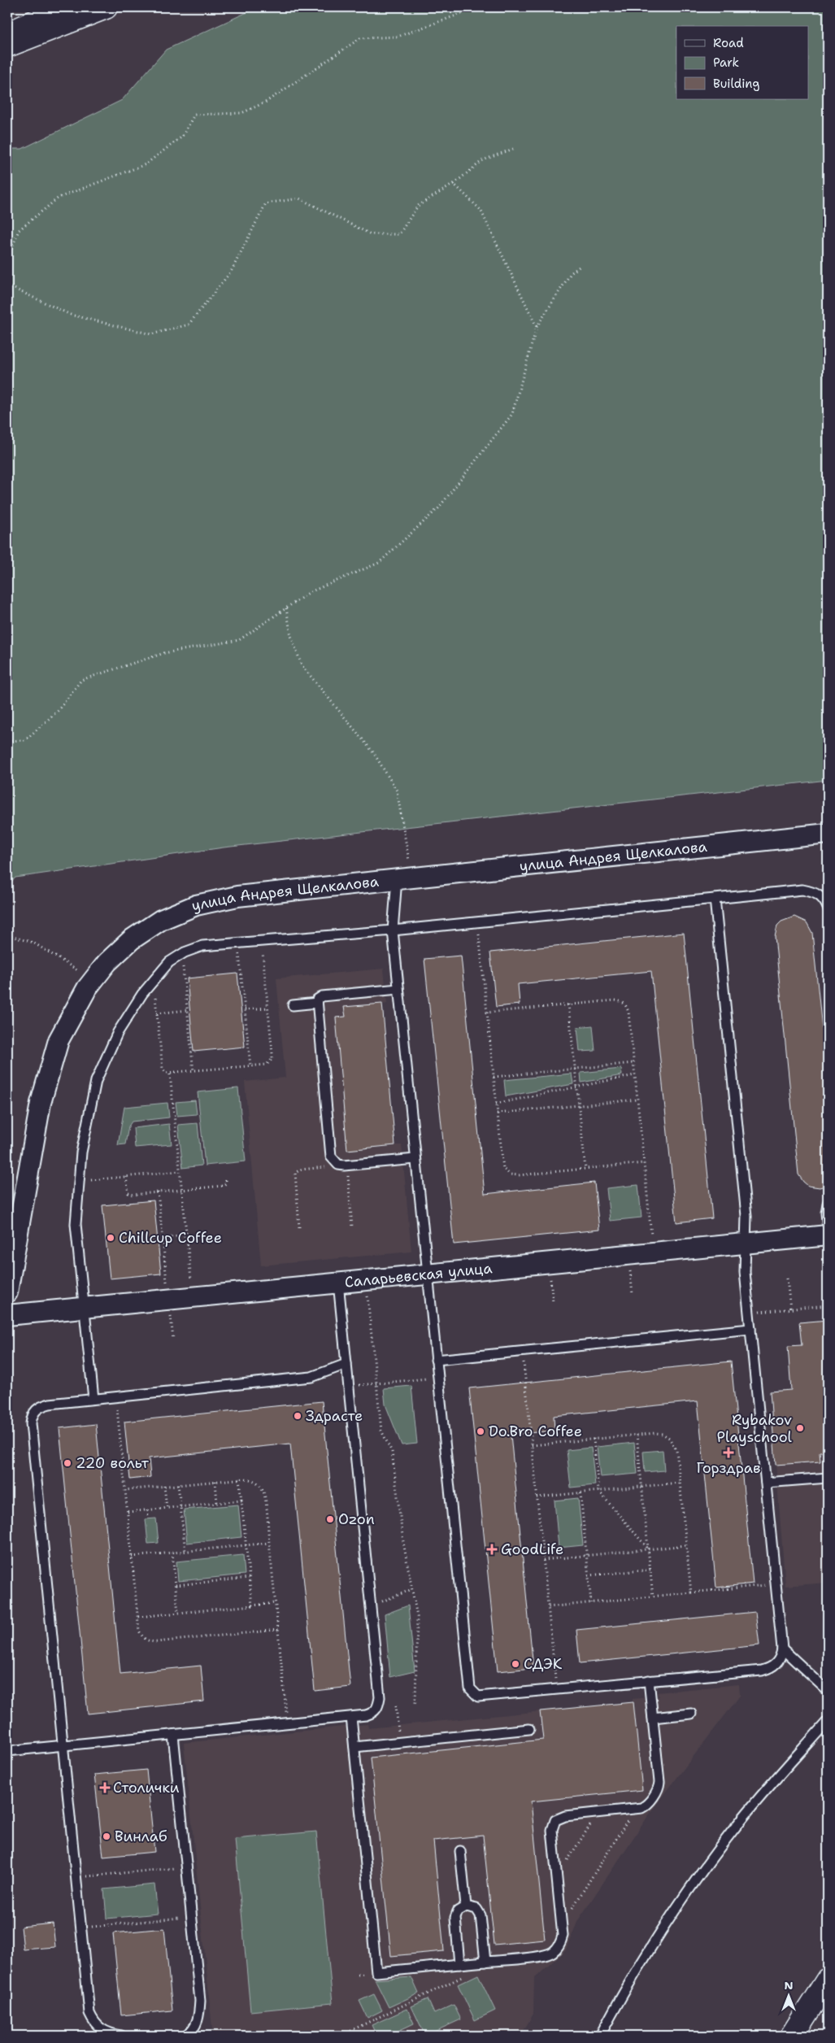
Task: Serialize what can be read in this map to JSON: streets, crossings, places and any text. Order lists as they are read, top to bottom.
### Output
{
  "streets": {
    "street": ["улица Андрея Щелкалова", "Саларьевская улица"]
  },
  "places": {
    "other": [
      "Chillcup Coffee",
      "Здрасте",
      "Rybakov Playschool",
      "Do.Bro Coffee",
      "220 вольт",
      "Ozon",
      "СДЭК",
      "Винлаб"
    ],
    "health": ["Горздрав", "GoodLife", "Столички"]
  },
  "legend": ["Road", "Park", "Building"],
  "north": "top"
}
